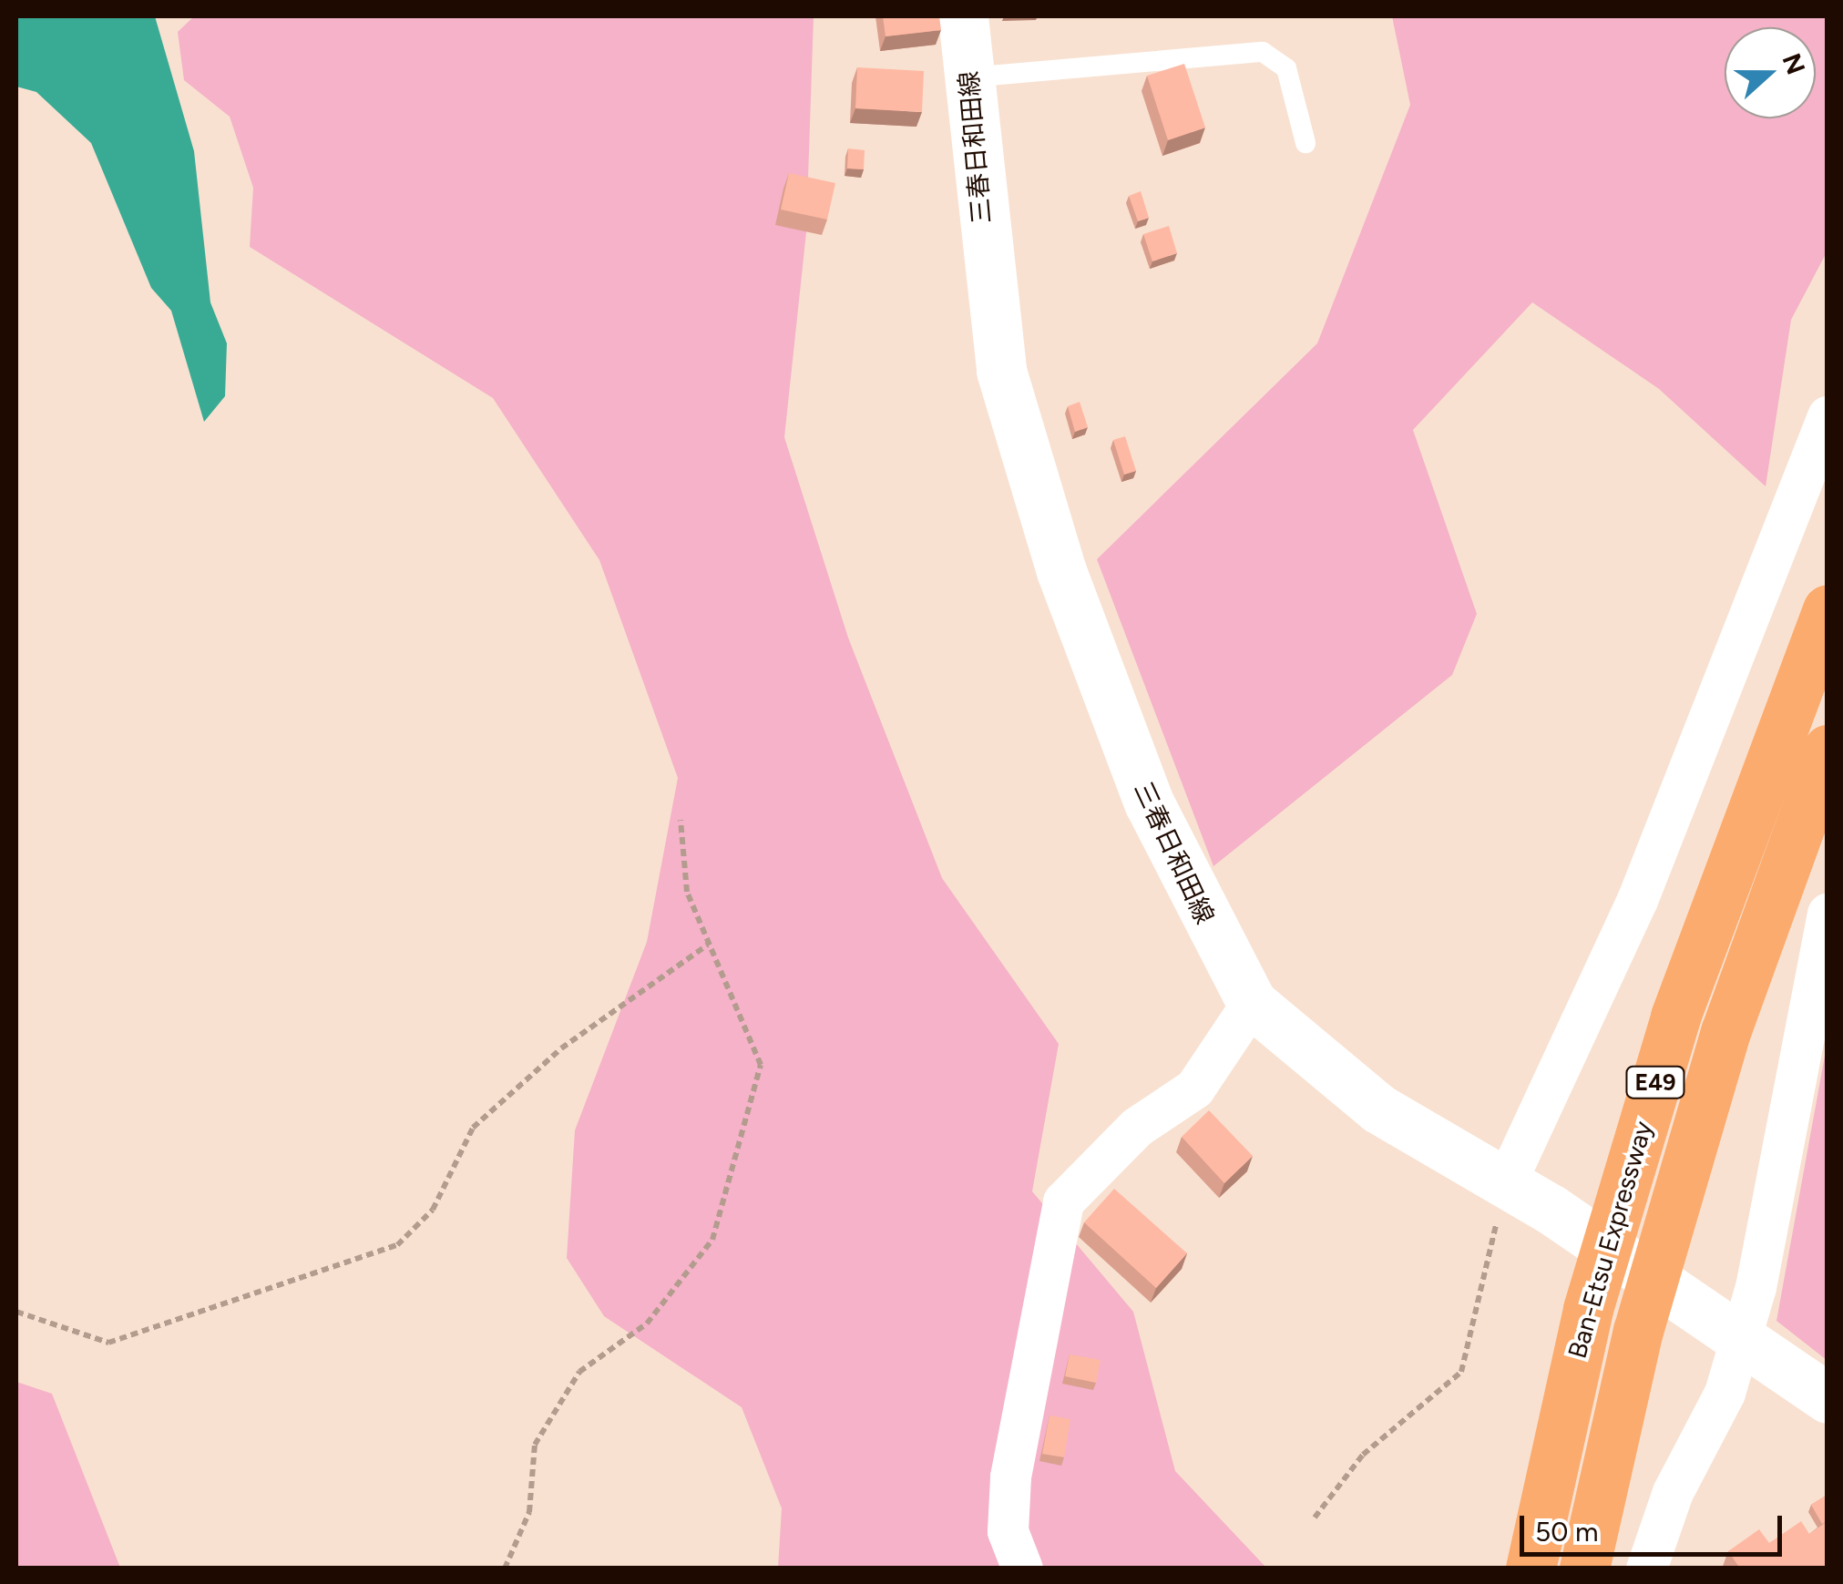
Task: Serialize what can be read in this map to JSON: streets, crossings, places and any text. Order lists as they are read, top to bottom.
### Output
{
  "streets": {
    "highway": ["E49", "Ban-Etsu Expressway"],
    "main road": ["三春日和田線"]
  },
  "scale_bar": "50 m",
  "north": "right"
}
